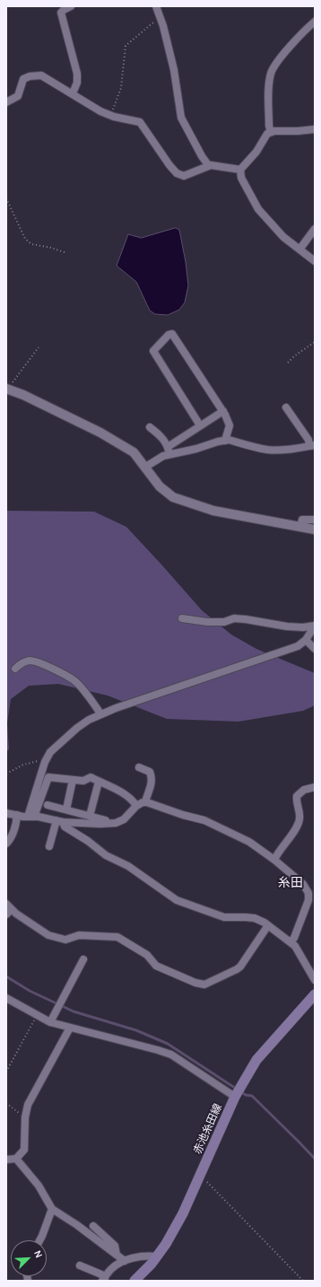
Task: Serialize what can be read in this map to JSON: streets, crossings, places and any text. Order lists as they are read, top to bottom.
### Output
{
  "streets": {
    "main road": ["赤池糸田線"]
  },
  "districts": ["糸田"],
  "north": "top right"
}
